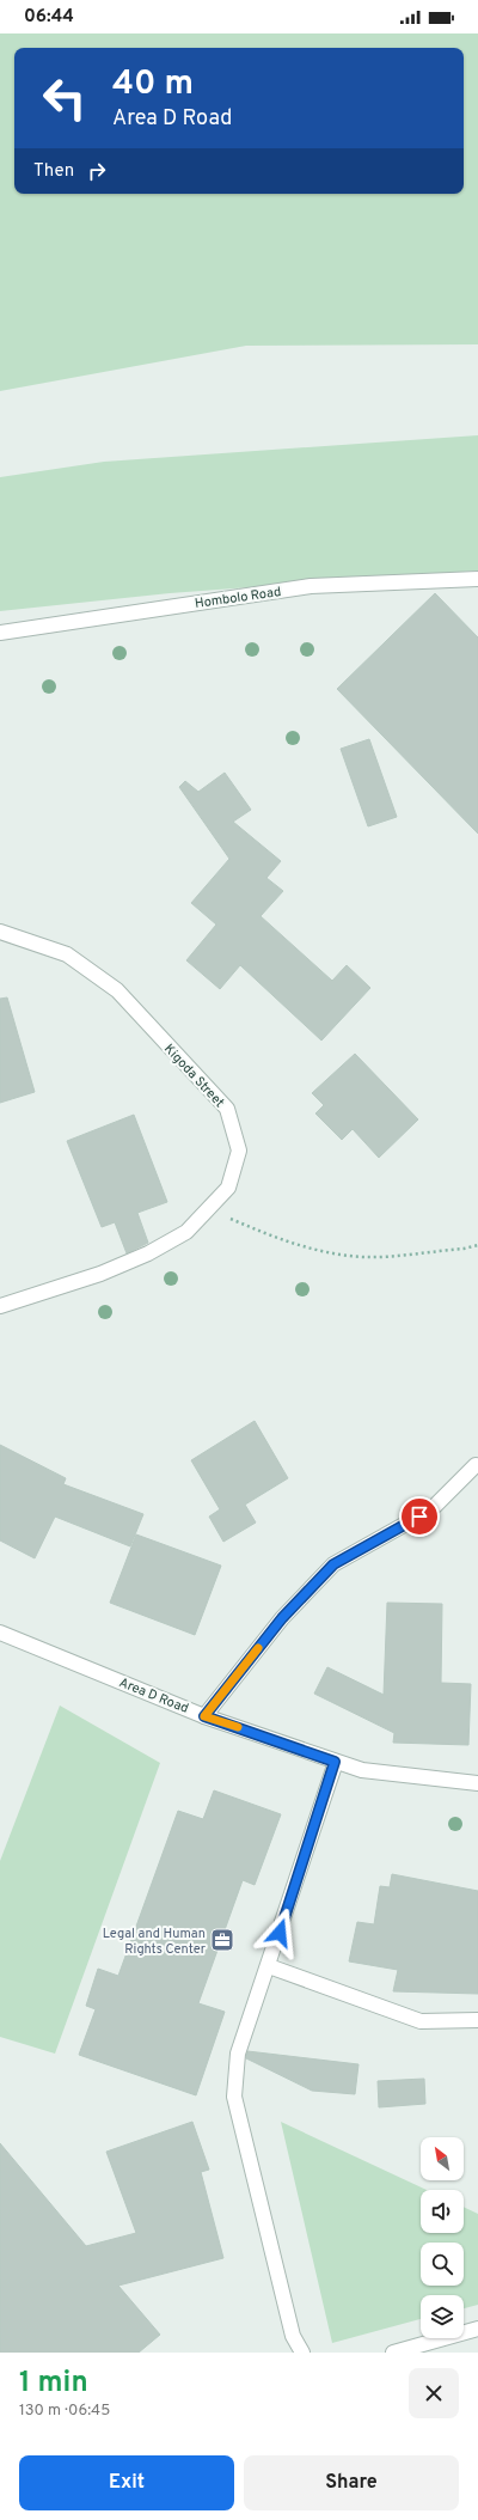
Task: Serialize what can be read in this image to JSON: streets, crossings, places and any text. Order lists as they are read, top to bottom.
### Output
{
  "streets": {
    "street": ["Hombolo Road", "Kigoda Street", "Area D Road"]
  },
  "places": {
    "office": ["Legal and Human Rights Center"]
  },
  "north": "top left",
  "page": {
    "status": "06:44",
    "turn": ["40 m", "Area D Road"],
    "then": "Then",
    "heading": ["1 min", "130 m · 06:45"],
    "buttons": ["Exit", "Share"]
  }
}
